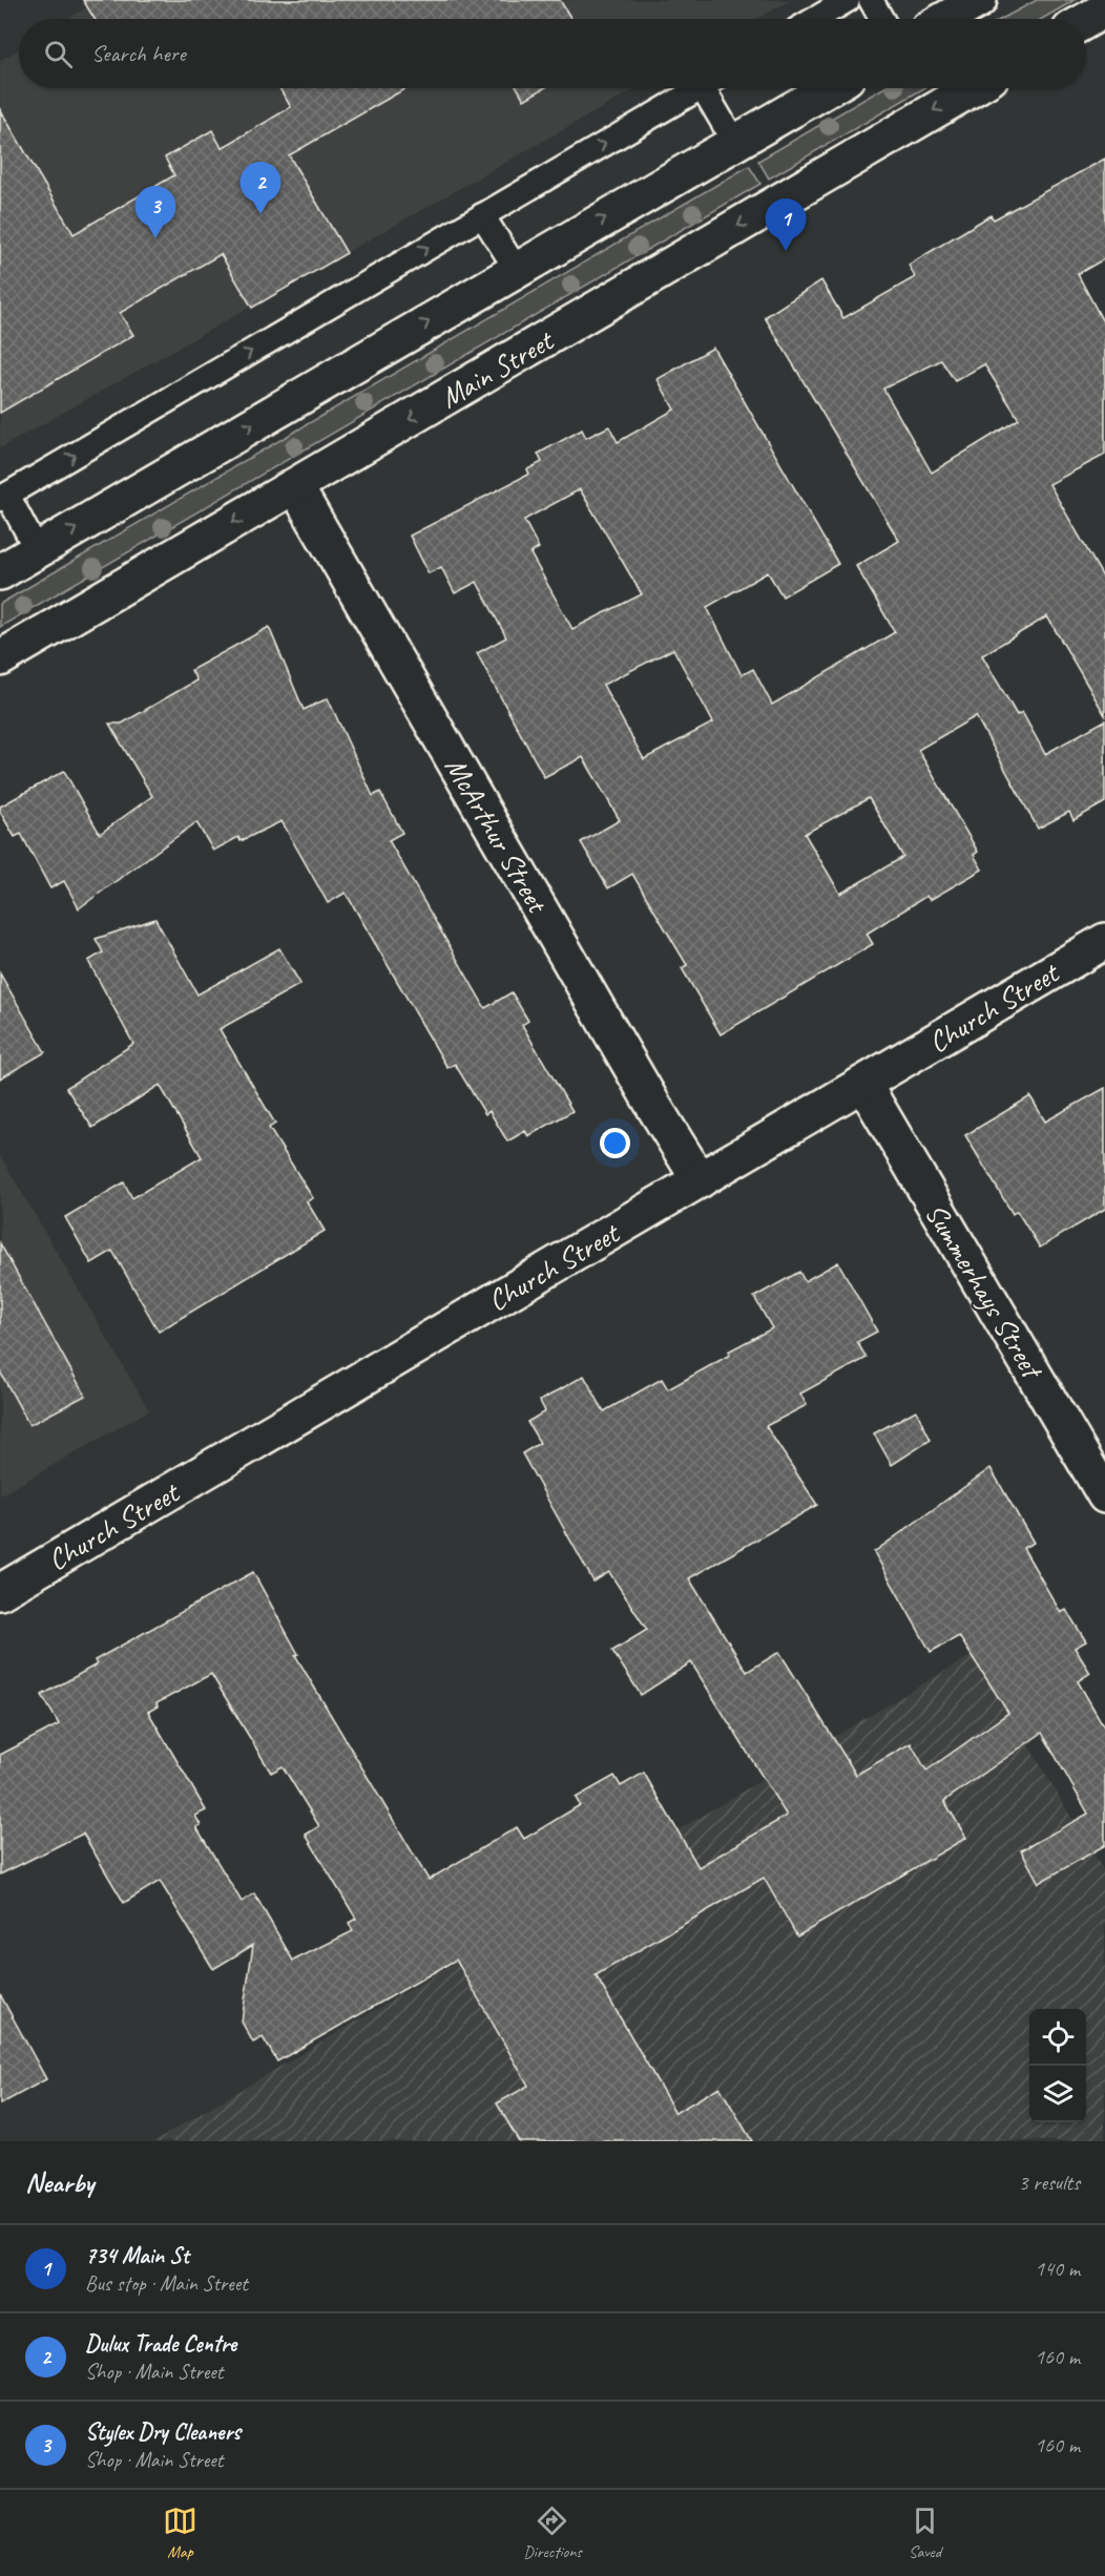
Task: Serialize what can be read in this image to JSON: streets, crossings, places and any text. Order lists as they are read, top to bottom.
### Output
{
  "streets": {
    "main road": [
      "Main Street",
      "McArthur Street",
      "Church Street",
      "Summerhays Street"
    ]
  },
  "crossings": [
    ["Main Street", "McArthur Street"],
    ["McArthur Street", "Church Street"],
    ["Church Street", "Summerhays Street"]
  ],
  "page": {
    "search": "Search here",
    "pins": ["2", "3", "1"],
    "heading": ["Nearby", "3 results"],
    "list": [
      {
        "mark": "1",
        "name": "734 Main St",
        "note": "Bus stop · Main Street",
        "value": "140 m"
      },
      {
        "mark": "2",
        "name": "Dulux Trade Centre",
        "note": "Shop · Main Street",
        "value": "160 m"
      },
      {
        "mark": "3",
        "name": "Stylex Dry Cleaners",
        "note": "Shop · Main Street",
        "value": "160 m"
      }
    ],
    "nav": ["Map", "Directions", "Saved"]
  }
}
